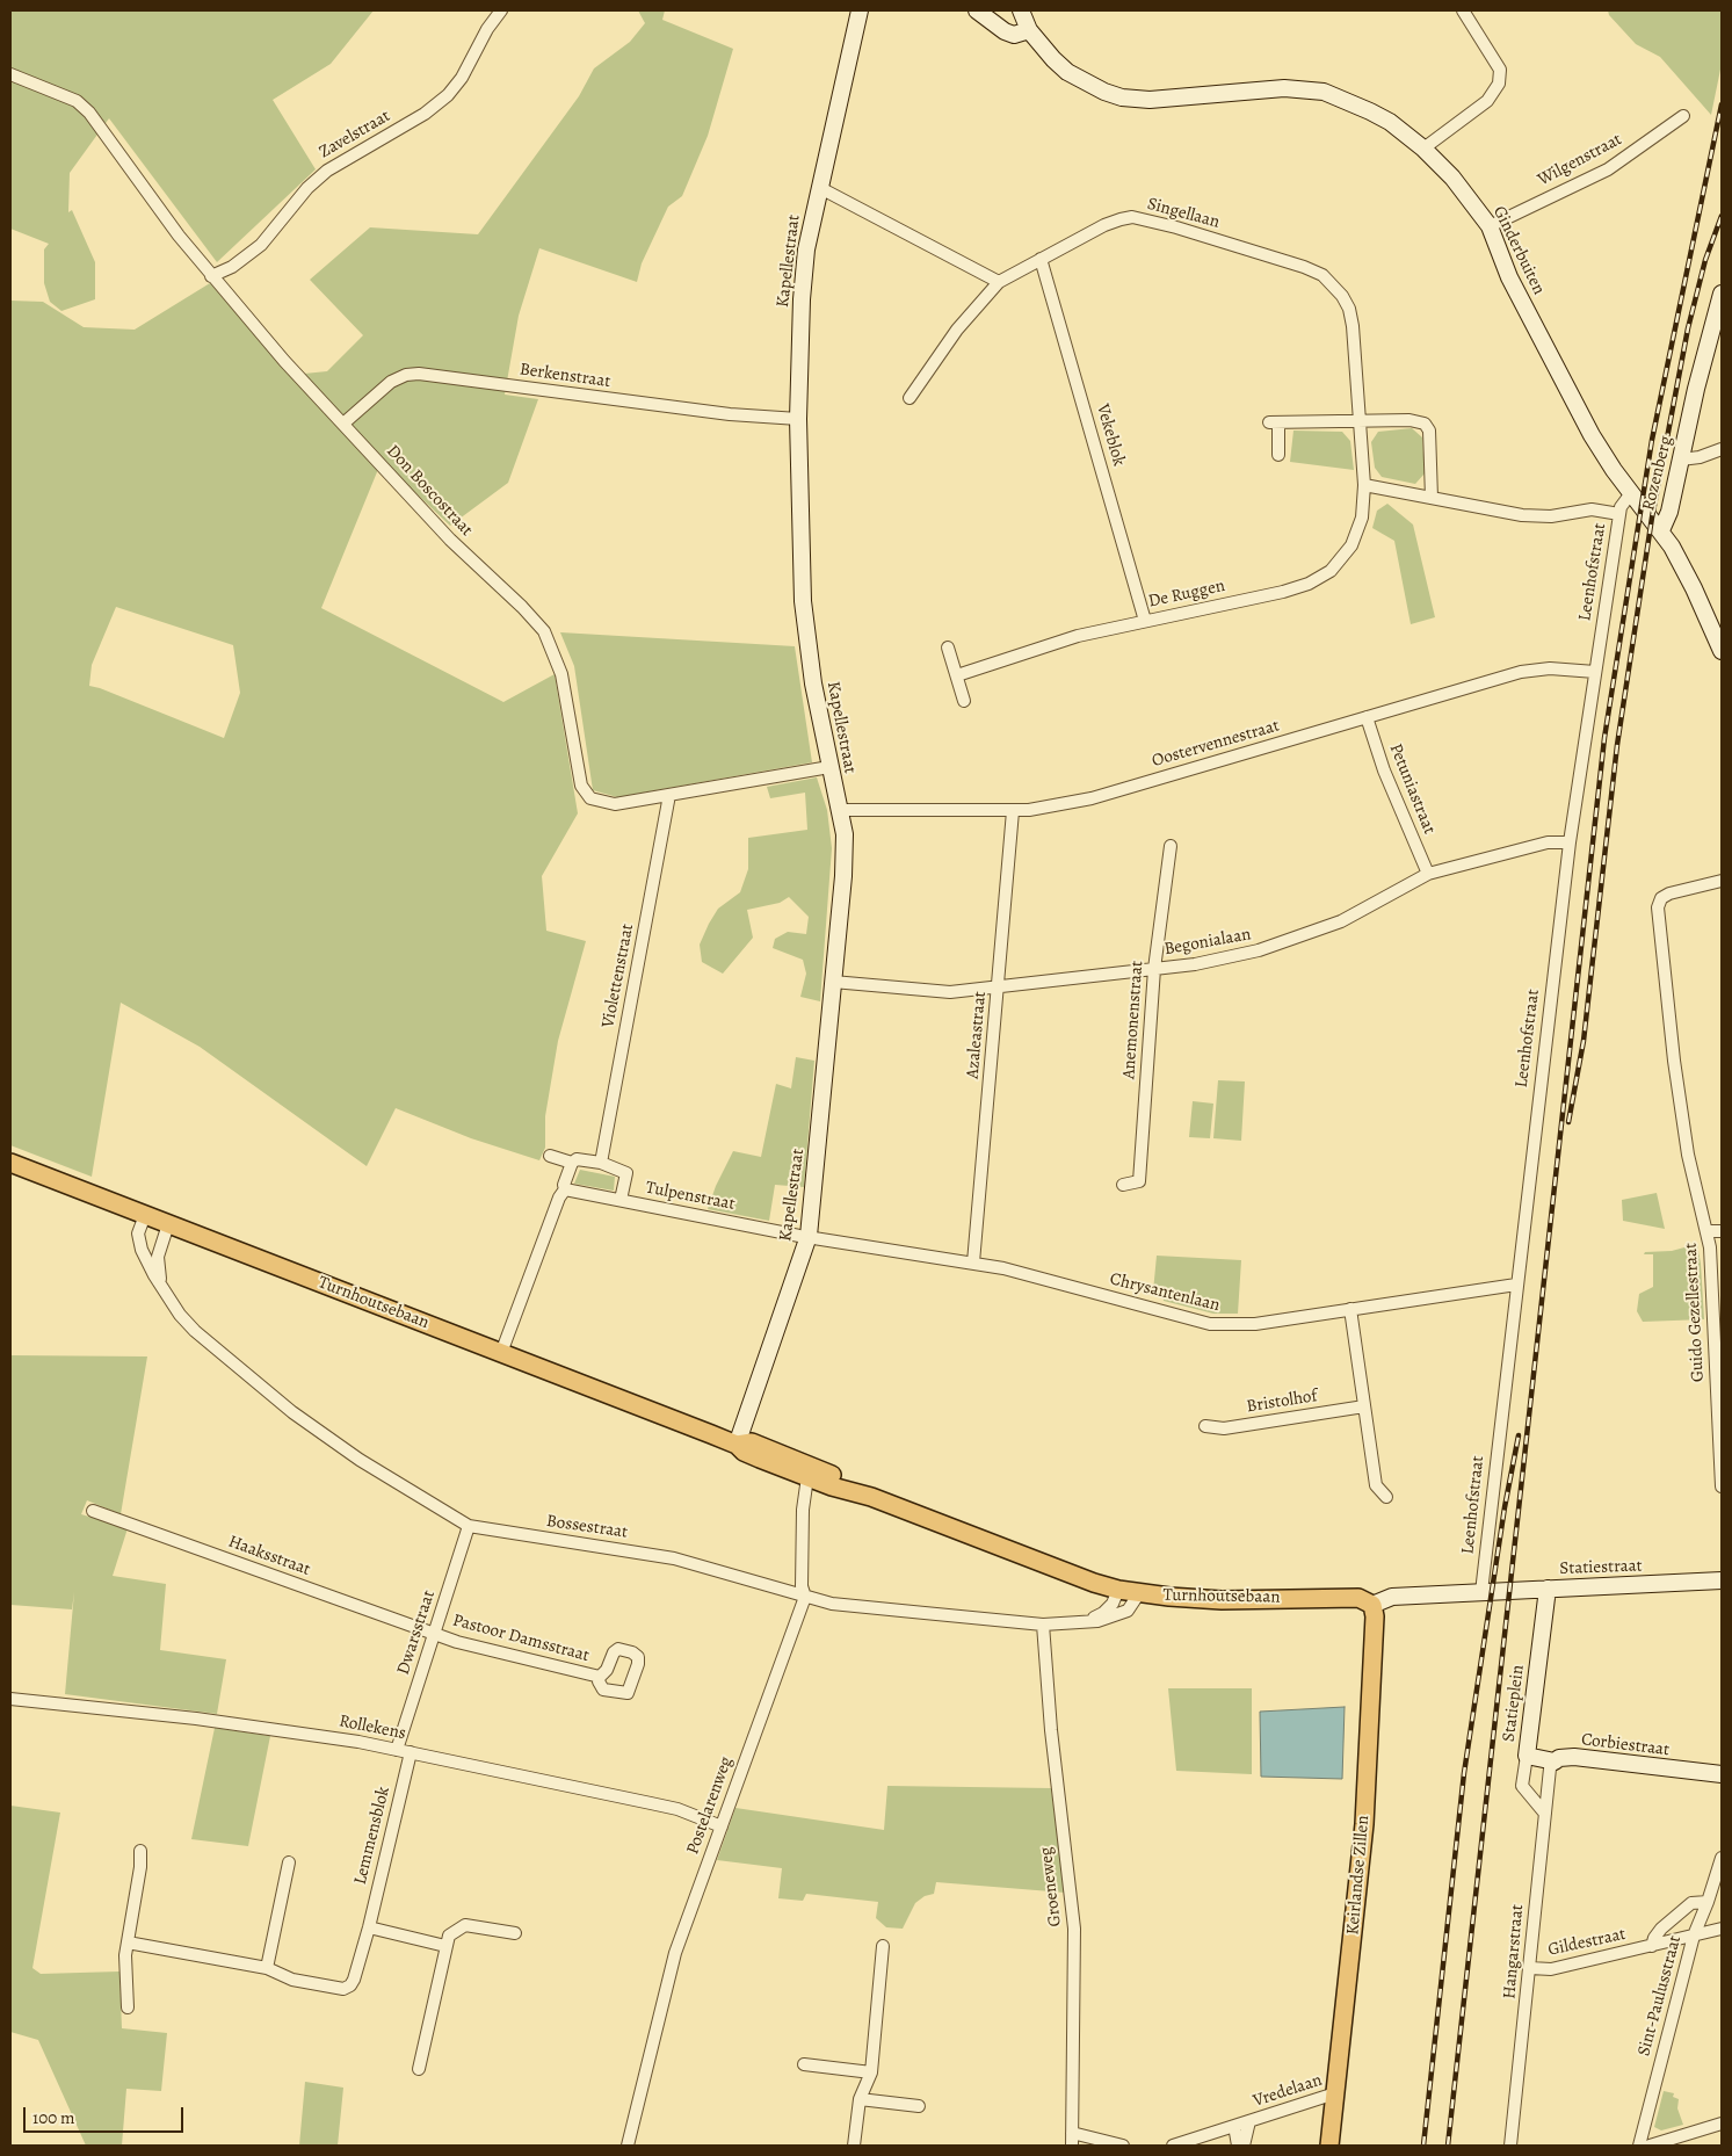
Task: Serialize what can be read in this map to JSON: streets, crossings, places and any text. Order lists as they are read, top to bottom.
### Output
{
  "streets": {
    "main road": ["Turnhoutsebaan", "Keirlandse Zillen"],
    "street": [
      "Zavelstraat",
      "Wilgenstraat",
      "Singellaan",
      "Ginderbuiten",
      "Kapellestraat",
      "Berkenstraat",
      "Vekeblok",
      "Rozenberg",
      "Don Boscostraat",
      "Leenhofstraat",
      "De Ruggen",
      "Oostervennestraat",
      "Petuniastraat",
      "Begonialaan",
      "Violettenstraat",
      "Anemonenstraat",
      "Azaleastraat",
      "Tulpenstraat",
      "Chrysantenlaan",
      "Guido Gezellestraat",
      "Bristolhof",
      "Bossestraat",
      "Haaksstraat",
      "Statiestraat",
      "Dwarsstraat",
      "Pastoor Damsstraat",
      "Statieplein",
      "Rollekens",
      "Corbiestraat",
      "Postelarenweg",
      "Lemmensblok",
      "Groeneweg",
      "Gildestraat",
      "Hangarstraat",
      "Sint-Paulusstraat",
      "Vredelaan"
    ]
  },
  "crossings": [
    ["Zavelstraat", "Don Boscostraat"],
    ["Wilgenstraat", "Ginderbuiten"],
    ["Singellaan", "Vekeblok"],
    ["Singellaan", "De Ruggen"],
    ["Ginderbuiten", "Rozenberg"],
    ["Ginderbuiten", "Leenhofstraat"],
    ["Kapellestraat", "Berkenstraat"],
    ["Kapellestraat", "Don Boscostraat"],
    ["Kapellestraat", "Oostervennestraat"],
    ["Kapellestraat", "Begonialaan"],
    ["Kapellestraat", "Tulpenstraat"],
    ["Kapellestraat", "Chrysantenlaan"],
    ["Kapellestraat", "Turnhoutsebaan"],
    ["Berkenstraat", "Don Boscostraat"],
    ["Vekeblok", "De Ruggen"],
    ["Don Boscostraat", "Violettenstraat"],
    ["Leenhofstraat", "Oostervennestraat"],
    ["Leenhofstraat", "Begonialaan"],
    ["Leenhofstraat", "Chrysantenlaan"],
    ["Leenhofstraat", "Statiestraat"],
    ["Oostervennestraat", "Petuniastraat"],
    ["Oostervennestraat", "Azaleastraat"],
    ["Petuniastraat", "Begonialaan"],
    ["Begonialaan", "Anemonenstraat"],
    ["Begonialaan", "Azaleastraat"],
    ["Azaleastraat", "Chrysantenlaan"],
    ["Tulpenstraat", "Chrysantenlaan"],
    ["Turnhoutsebaan", "Bossestraat"],
    ["Turnhoutsebaan", "Postelarenweg"],
    ["Turnhoutsebaan", "Keirlandse Zillen"],
    ["Bossestraat", "Dwarsstraat"],
    ["Bossestraat", "Postelarenweg"],
    ["Bossestraat", "Groeneweg"],
    ["Haaksstraat", "Dwarsstraat"],
    ["Haaksstraat", "Pastoor Damsstraat"],
    ["Statiestraat", "Statieplein"],
    ["Dwarsstraat", "Pastoor Damsstraat"],
    ["Dwarsstraat", "Rollekens"],
    ["Statieplein", "Corbiestraat"],
    ["Statieplein", "Hangarstraat"],
    ["Rollekens", "Postelarenweg"],
    ["Rollekens", "Lemmensblok"],
    ["Corbiestraat", "Hangarstraat"],
    ["Keirlandse Zillen", "Vredelaan"],
    ["Gildestraat", "Hangarstraat"],
    ["Gildestraat", "Sint-Paulusstraat"]
  ],
  "scale_bar": "100 m"
}
